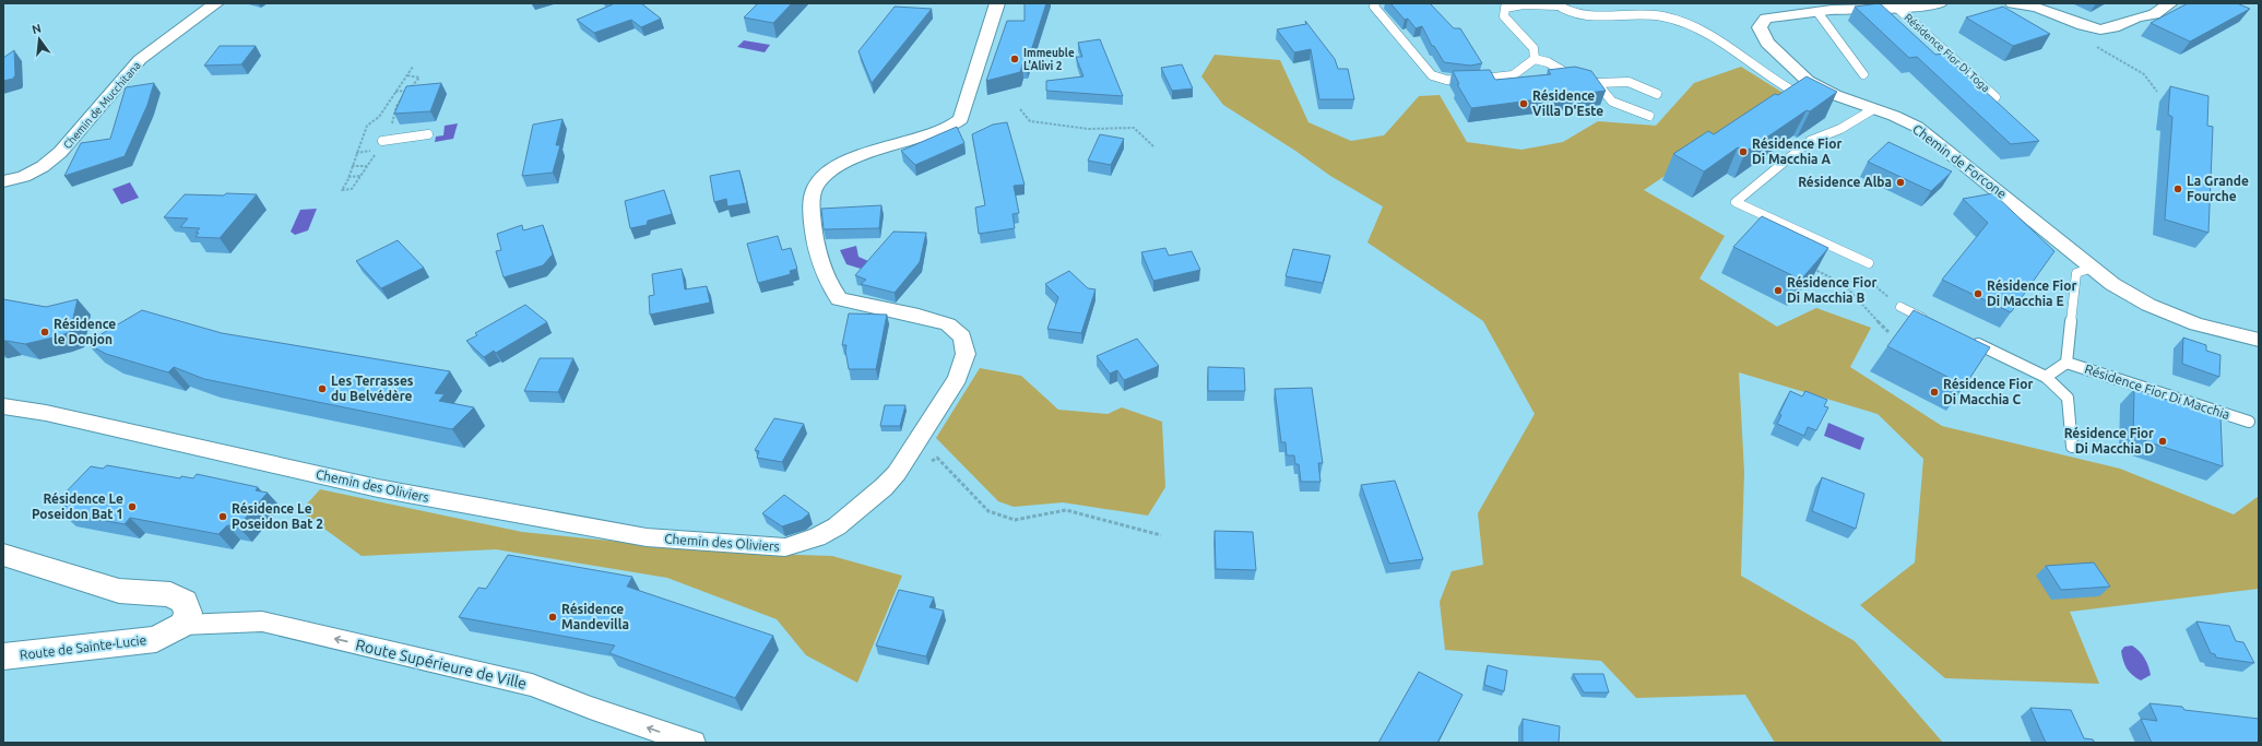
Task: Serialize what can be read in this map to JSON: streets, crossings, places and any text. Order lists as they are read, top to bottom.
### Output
{
  "streets": {
    "street": [
      "Chemin de Mucchitana",
      "Chemin de Forcone",
      "Chemin des Oliviers",
      "Route de Sainte-Lucie",
      "Route Supérieure de Ville"
    ],
    "lane": ["Résidence Fior Di Toga", "Résidence Fior Di Macchia"]
  },
  "crossings": [
    ["Résidence Fior Di Toga", "Chemin de Forcone"],
    ["Chemin de Forcone", "Résidence Fior Di Macchia"],
    ["Route de Sainte-Lucie", "Route Supérieure de Ville"]
  ],
  "one_way": ["Route Supérieure de Ville"],
  "places": [
    "Immeuble L'Alivi 2",
    "Résidence Villa D'Este",
    "Résidence Fior Di Macchia A",
    "Résidence Alba",
    "La Grande Fourche",
    "Résidence Fior Di Macchia B",
    "Résidence Fior Di Macchia E",
    "Résidence le Donjon",
    "Les Terrasses du Belvédère",
    "Résidence Fior Di Macchia C",
    "Résidence Fior Di Macchia D",
    "Résidence Le Poseidon Bat 1",
    "Résidence Le Poseidon Bat 2",
    "Résidence Mandevilla"
  ],
  "north": "top"
}
